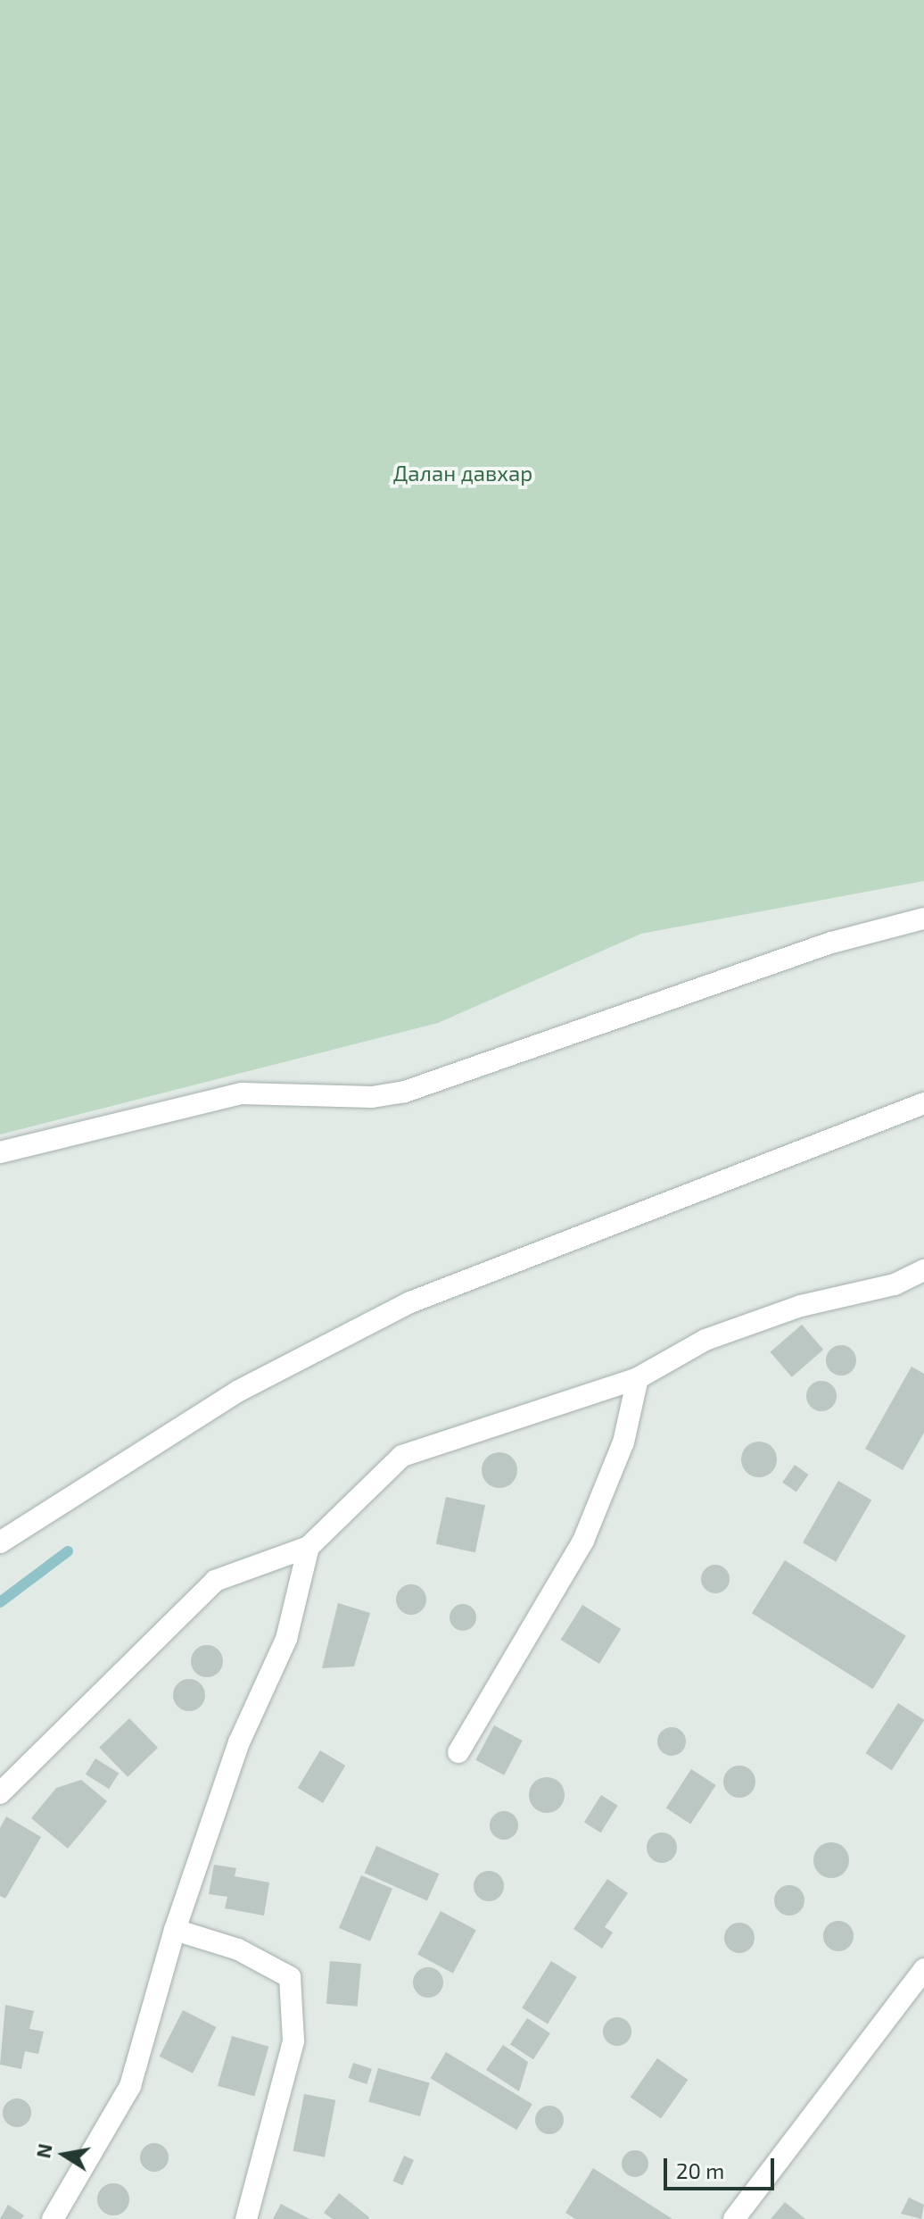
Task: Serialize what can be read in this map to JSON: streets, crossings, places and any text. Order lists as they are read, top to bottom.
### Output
{
  "parks": ["Далан давхар"],
  "scale_bar": "20 m",
  "north": "left"
}
